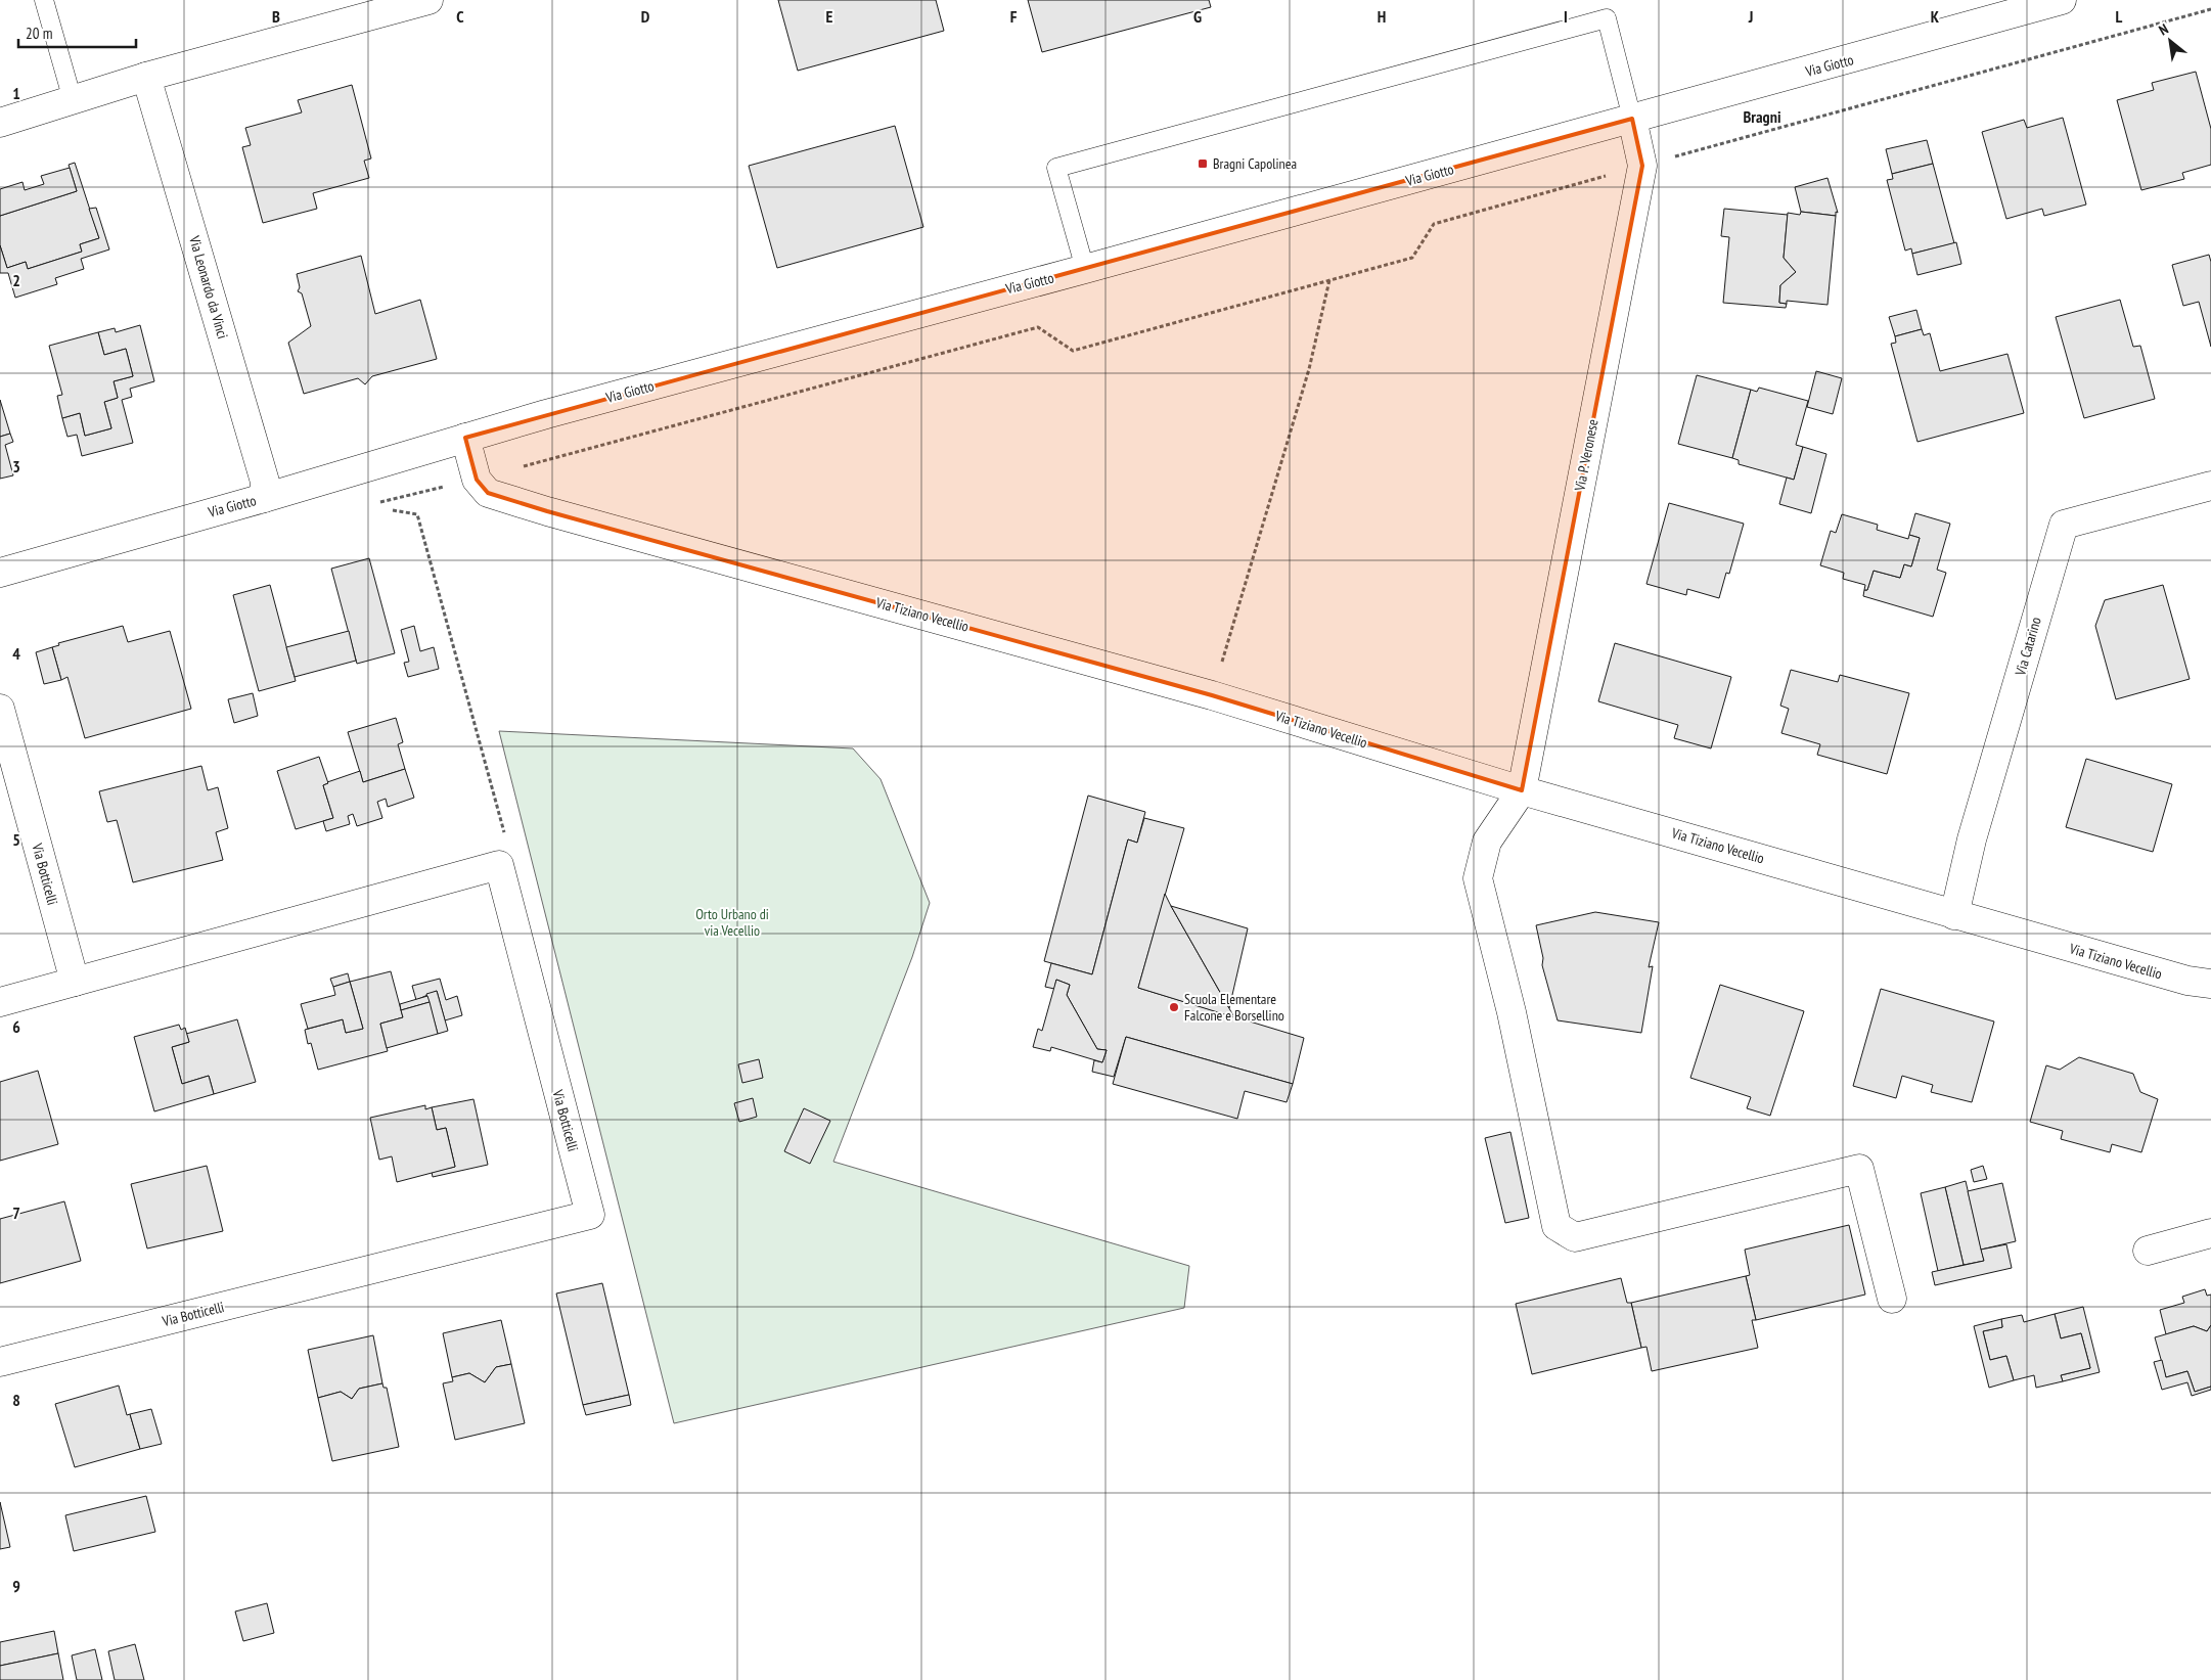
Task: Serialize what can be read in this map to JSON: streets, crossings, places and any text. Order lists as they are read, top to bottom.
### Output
{
  "streets": {
    "street": [
      "Via Giotto",
      "Via Leonardo da Vinci",
      "Via P. Veronese",
      "Via Tiziano Vecellio",
      "Via Catarino",
      "Via Botticelli"
    ]
  },
  "crossings": [
    ["Via Giotto", "Via Leonardo da Vinci"],
    ["Via Giotto", "Via P. Veronese"],
    ["Via Giotto", "Via Tiziano Vecellio"],
    ["Via P. Veronese", "Via Tiziano Vecellio"],
    ["Via Tiziano Vecellio", "Via Catarino"]
  ],
  "districts": ["Bragni"],
  "parks": ["Orto Urbano di via Vecellio"],
  "places": {
    "transit": ["Bragni Capolinea"],
    "other": ["Scuola Elementare Falcone e Borsellino"]
  },
  "scale_bar": "20 m",
  "north": "top left",
  "grid": {
    "columns": [
      "B",
      "C",
      "D",
      "E",
      "F",
      "G",
      "H",
      "I",
      "J",
      "K",
      "L"
    ],
    "rows": [
      "1",
      "2",
      "3",
      "4",
      "5",
      "6",
      "7",
      "8",
      "9"
    ]
  }
}
